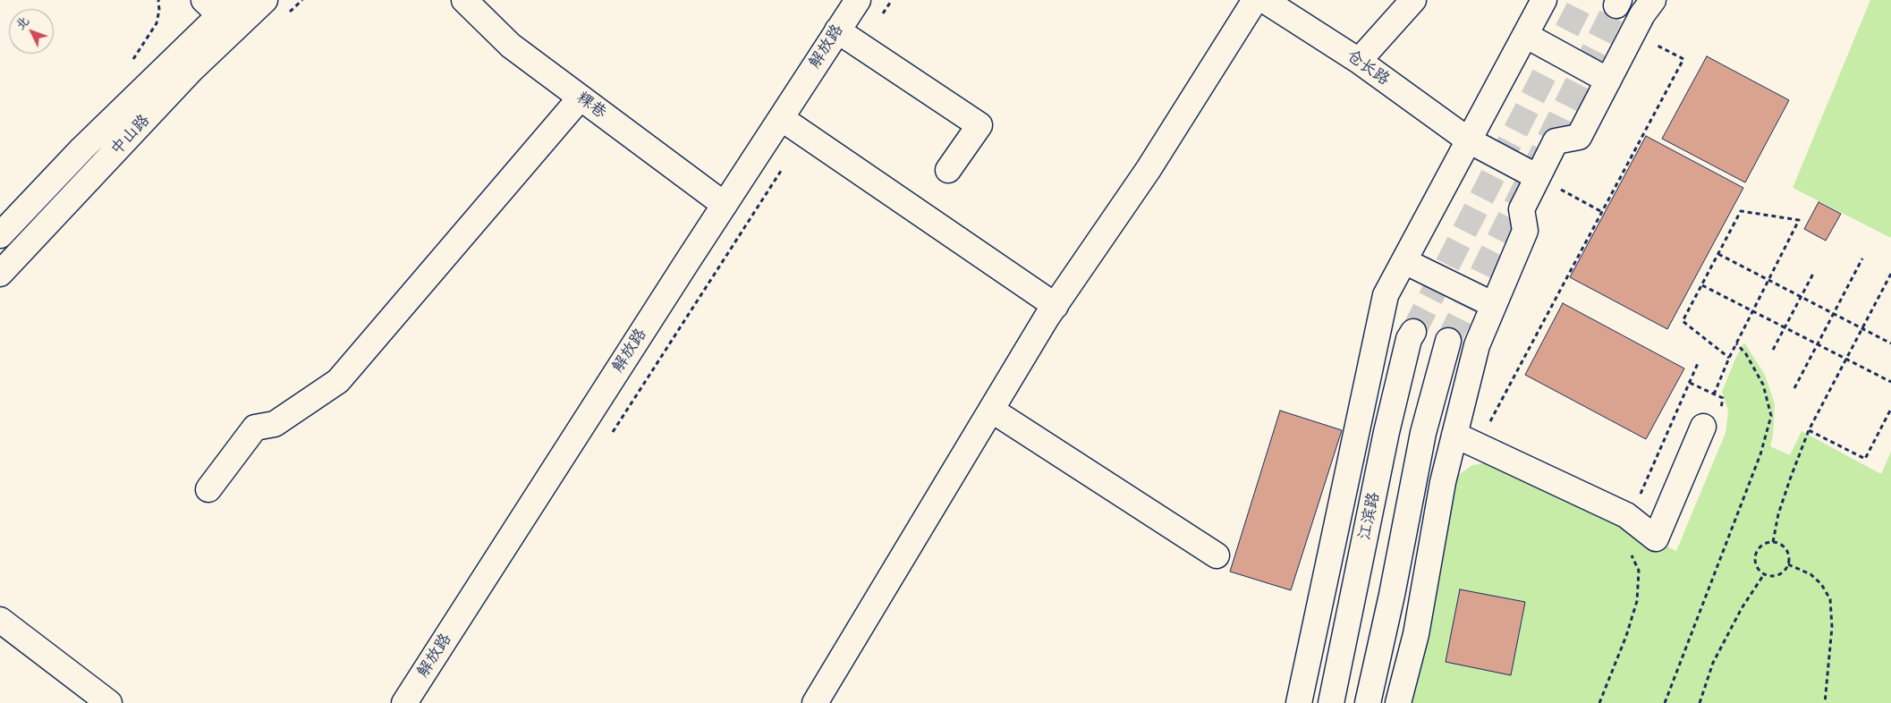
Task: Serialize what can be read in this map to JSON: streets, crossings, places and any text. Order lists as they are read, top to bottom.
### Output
{
  "streets": {
    "street": [
      "解放路",
      "仓长路",
      "粿巷",
      "中山路",
      "江滨路"
    ]
  },
  "crossings": [
    ["解放路", "粿巷"]
  ],
  "north": "top left"
}
